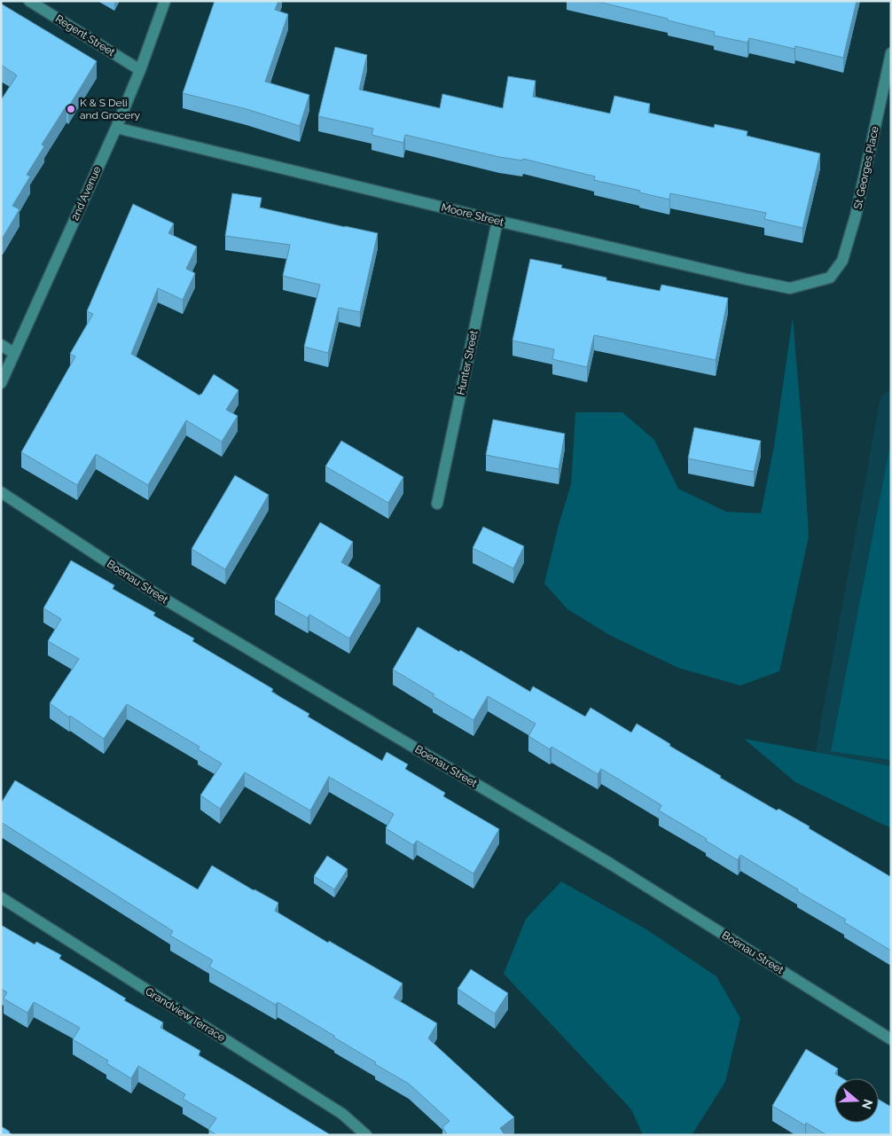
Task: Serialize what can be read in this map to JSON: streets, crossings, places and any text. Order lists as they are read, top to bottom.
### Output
{
  "streets": {
    "street": [
      "Regent Street",
      "St Georges Place",
      "2nd Avenue",
      "Moore Street",
      "Hunter Street",
      "Boenau Street",
      "Grandview Terrace"
    ]
  },
  "crossings": [
    ["Regent Street", "2nd Avenue"],
    ["St Georges Place", "Moore Street"],
    ["2nd Avenue", "Moore Street"],
    ["Moore Street", "Hunter Street"]
  ],
  "places": ["K & S Deli and Grocery"],
  "north": "right"
}
